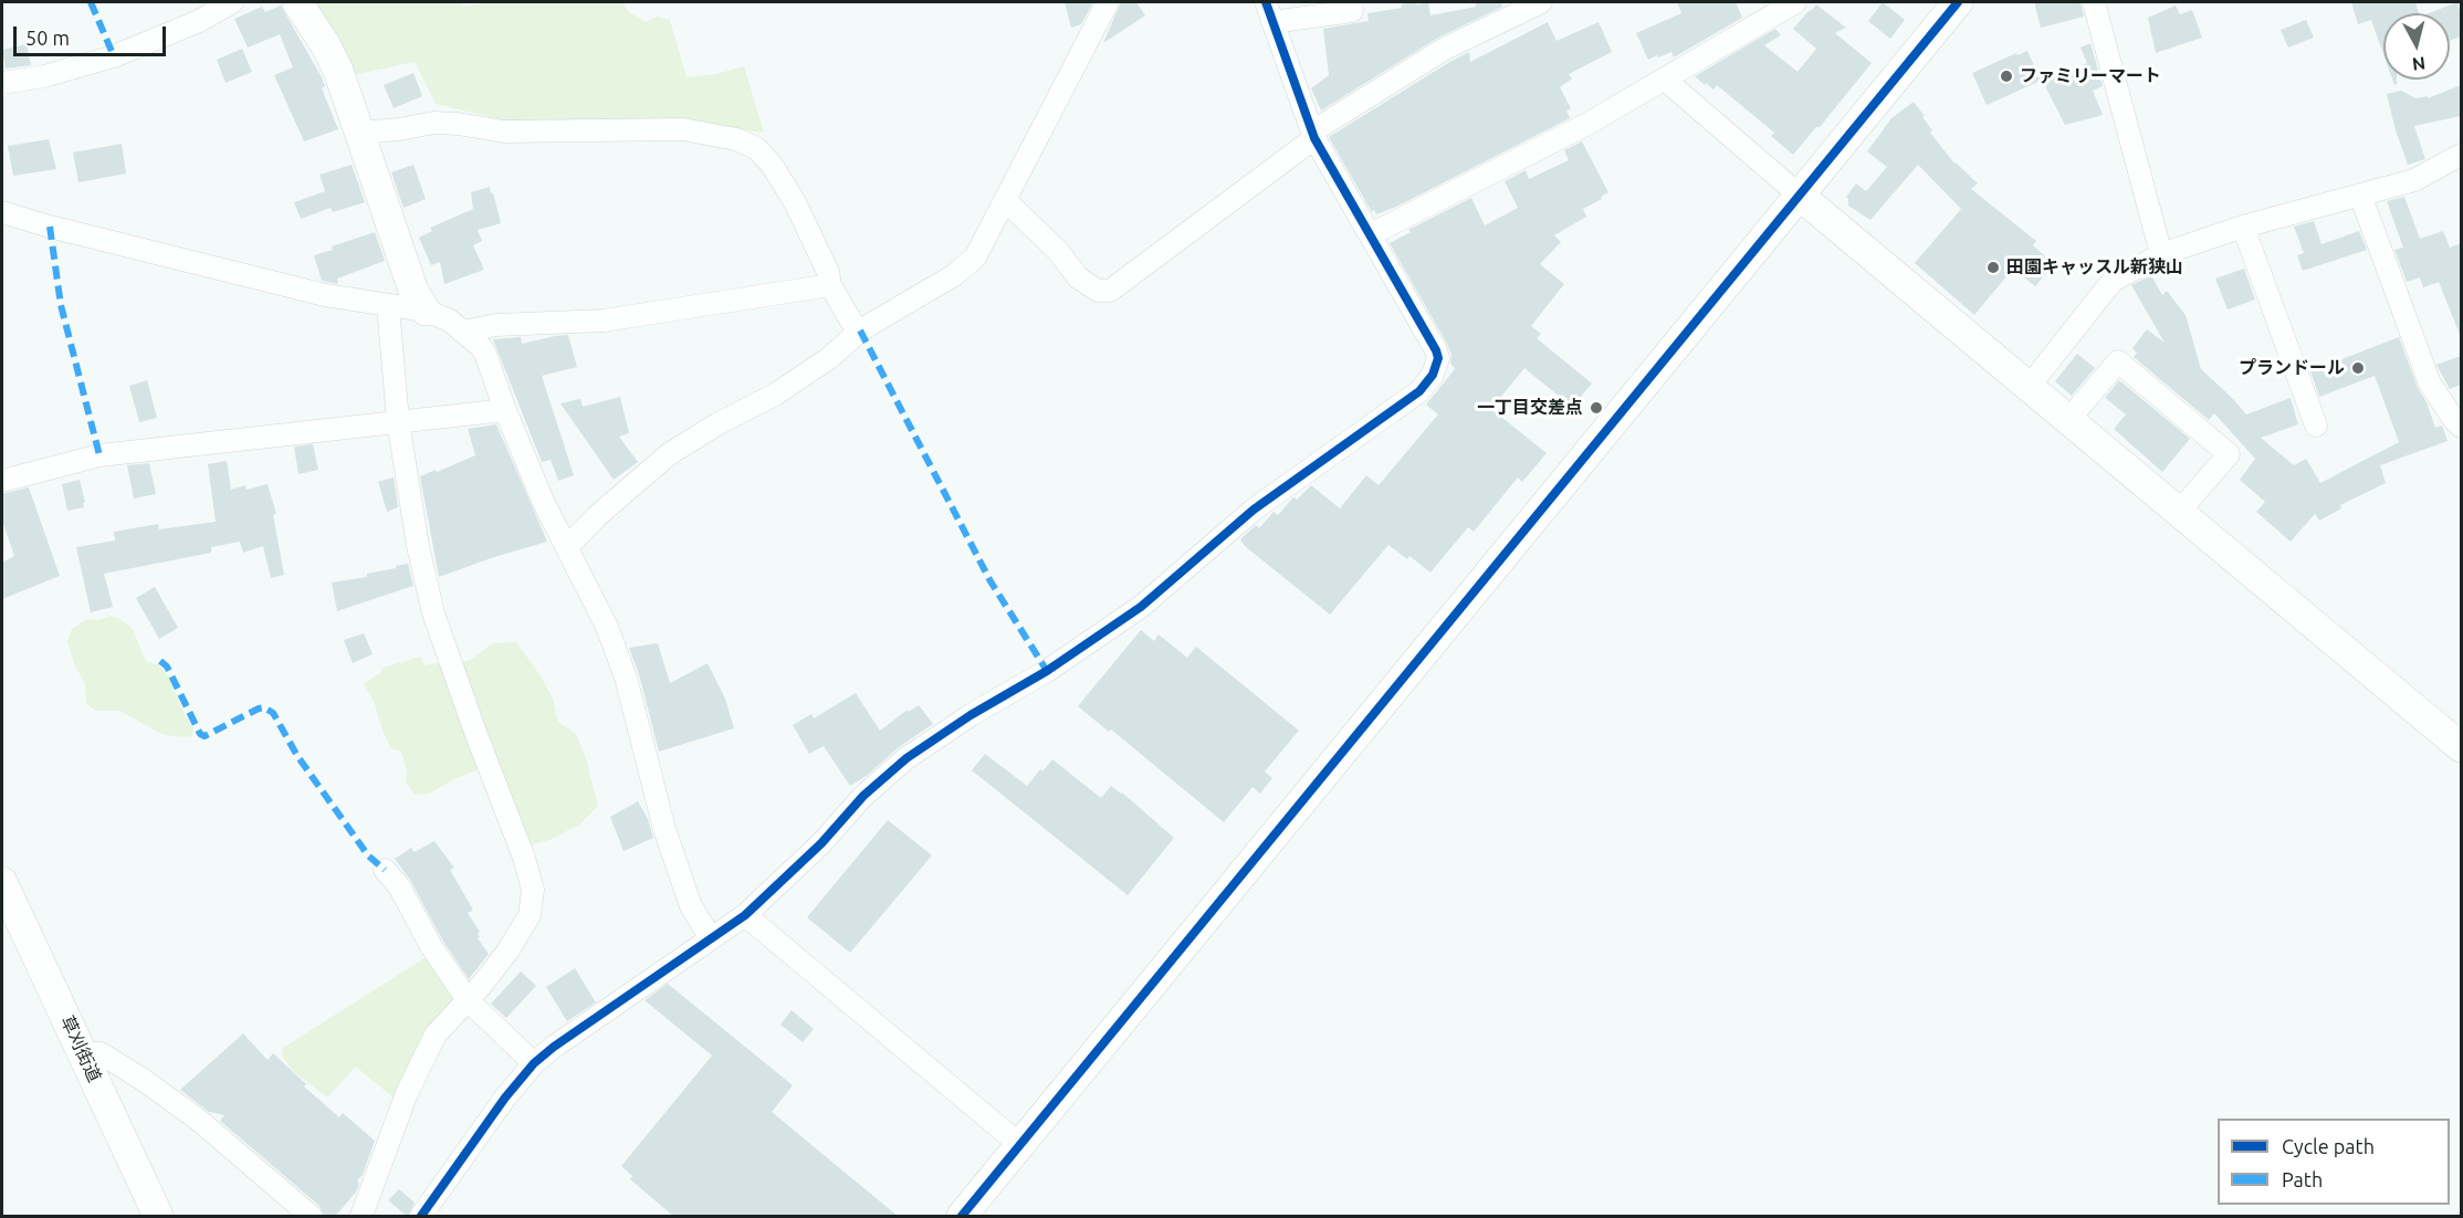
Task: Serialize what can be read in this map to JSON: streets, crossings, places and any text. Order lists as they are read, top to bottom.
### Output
{
  "streets": {
    "street": ["草刈街道"]
  },
  "places": [
    "ファミリーマート",
    "田園キャッスル新狭山",
    "プランドール",
    "一丁目交差点"
  ],
  "legend": ["Cycle path", "Path"],
  "scale_bar": "50 m",
  "north": "bottom"
}
